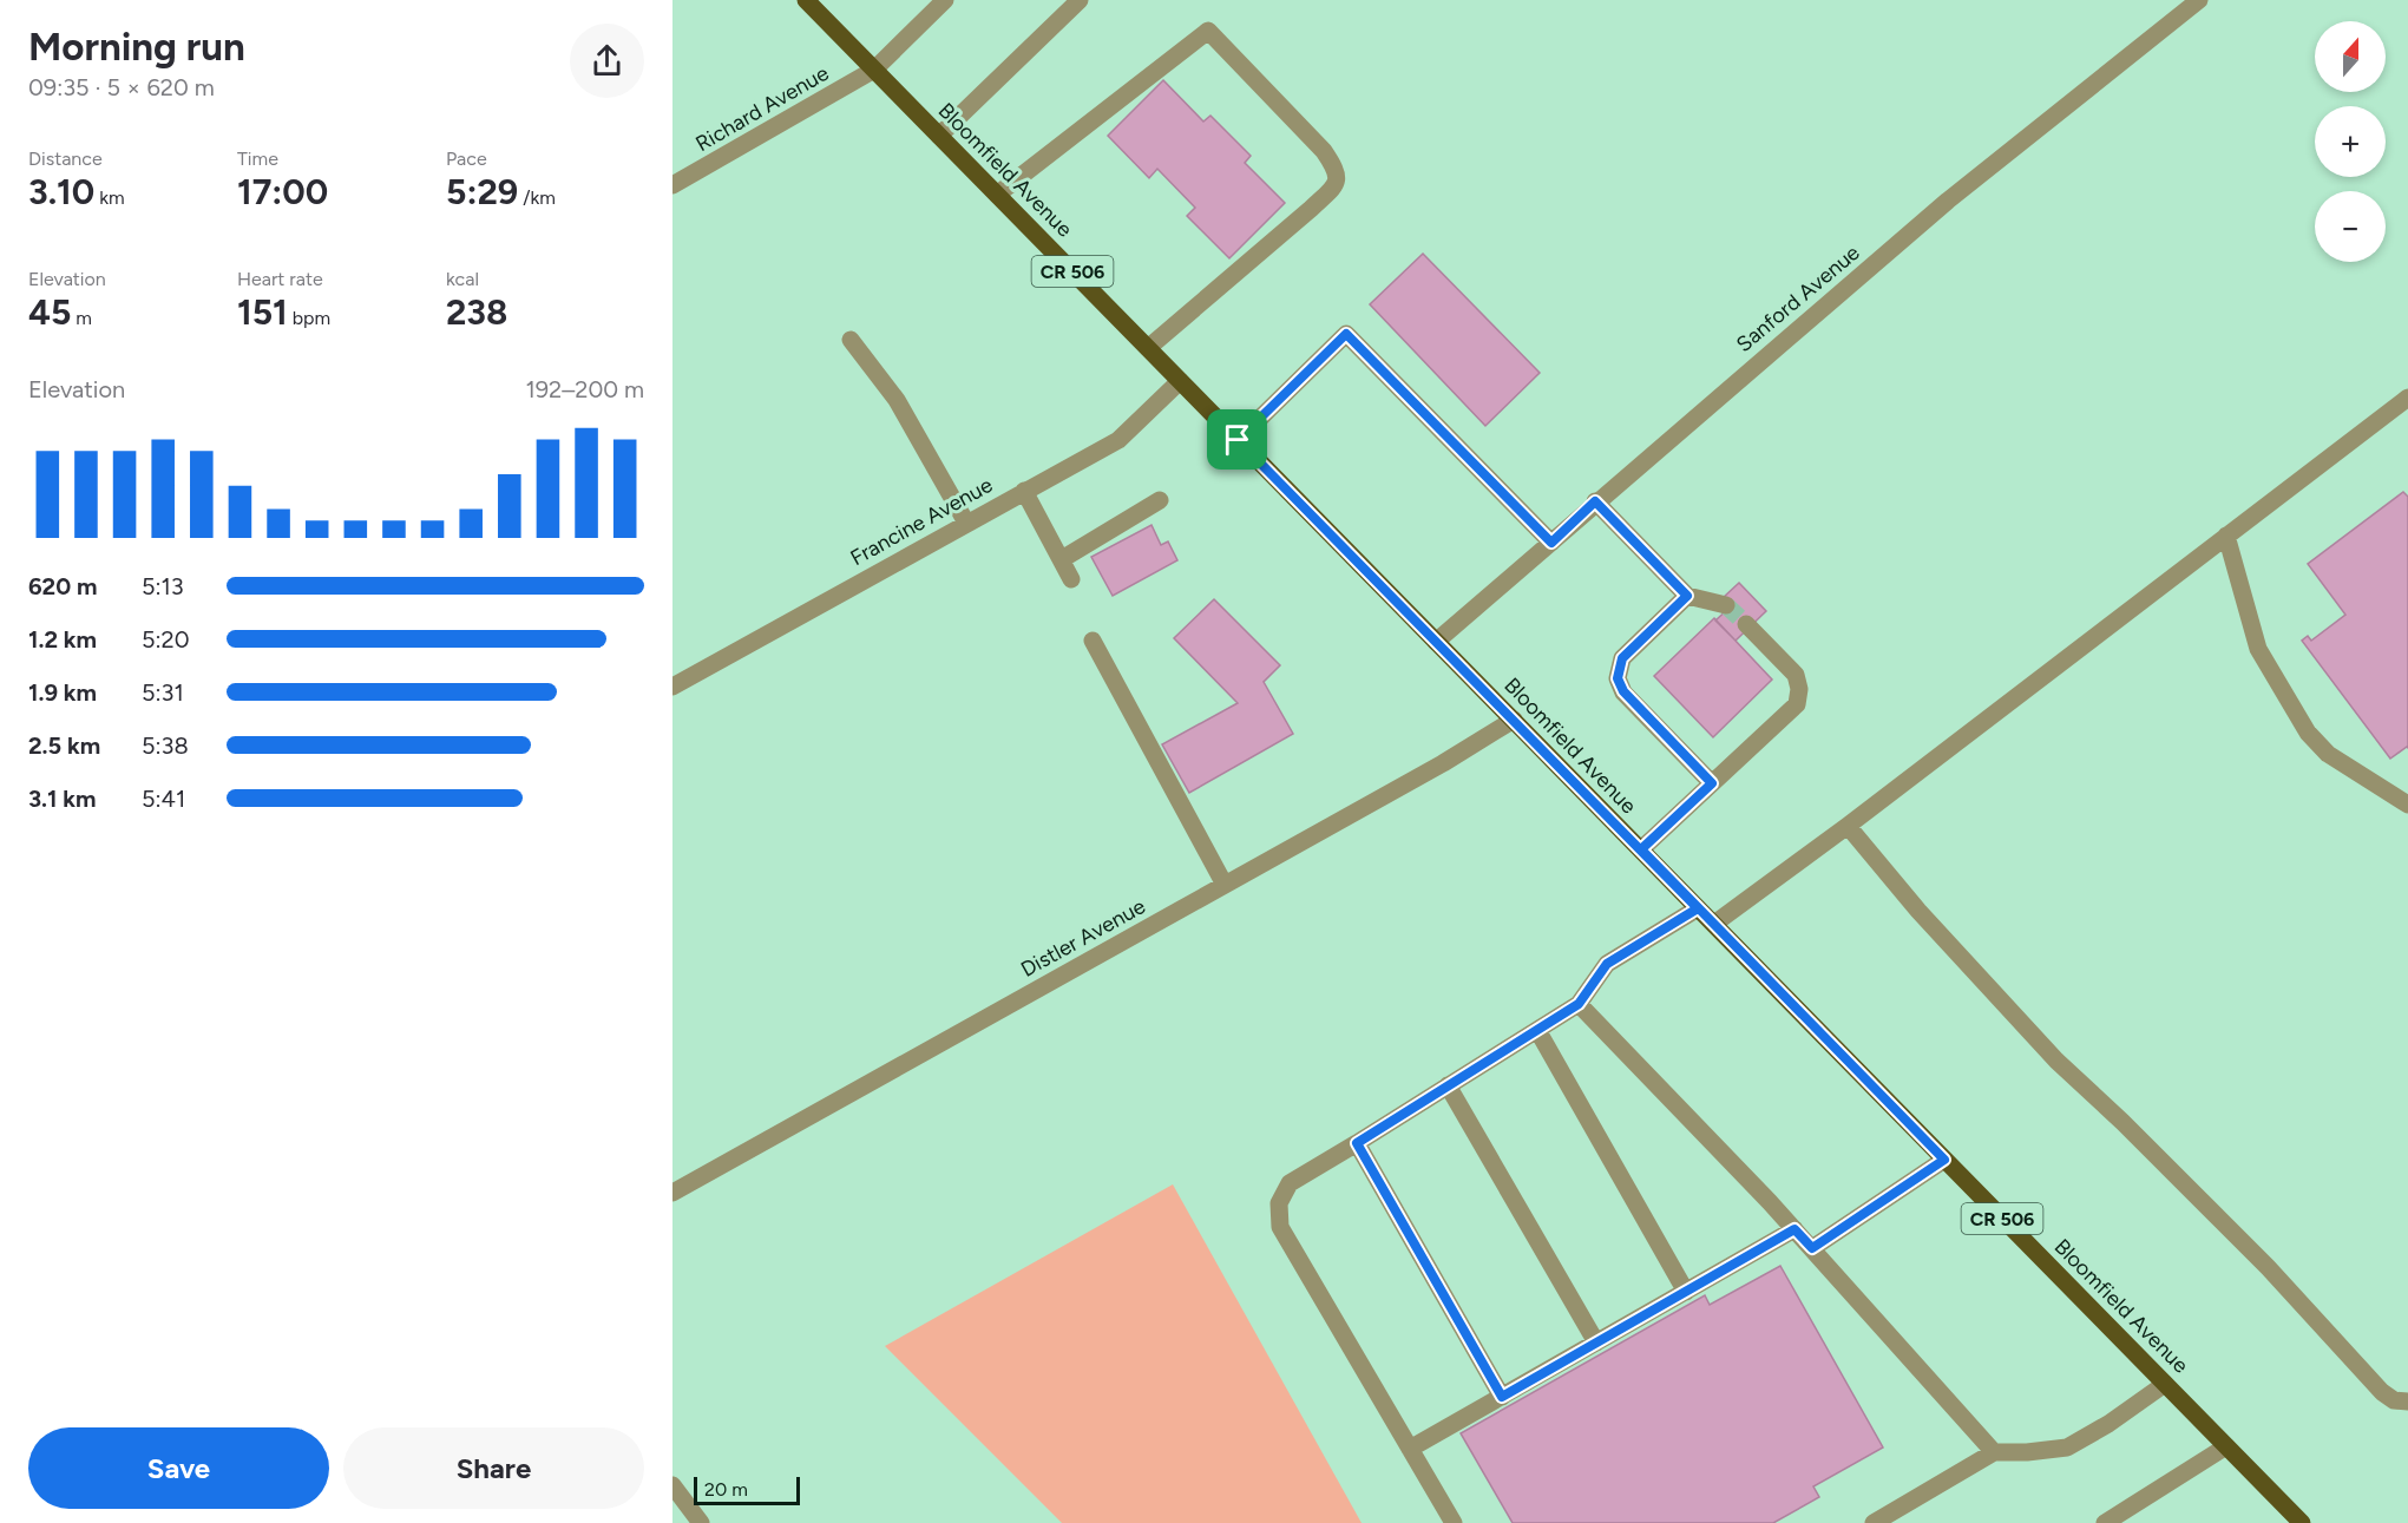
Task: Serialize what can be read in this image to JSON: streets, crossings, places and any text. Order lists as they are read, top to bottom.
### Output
{
  "streets": {
    "main road": ["Bloomfield Avenue", "CR 506"],
    "street": [
      "Richard Avenue",
      "Sanford Avenue",
      "Francine Avenue",
      "Distler Avenue"
    ]
  },
  "crossings": [
    ["Richard Avenue", "Bloomfield Avenue"],
    ["Bloomfield Avenue", "Sanford Avenue"],
    ["Bloomfield Avenue", "Francine Avenue"],
    ["Bloomfield Avenue", "Distler Avenue"]
  ],
  "scale_bar": "20 m",
  "north": "top",
  "page": {
    "heading": ["Morning run", "09:35 · 5 × 620 m"],
    "map_buttons": ["+", "−"],
    "stats": [
      ["Distance", "3.10 km"],
      ["Time", "17:00"],
      ["Pace", "5:29 /km"],
      ["Elevation", "45 m"],
      ["Heart rate", "151 bpm"],
      ["kcal", "238"]
    ],
    "chart": ["Elevation", "192–200 m"],
    "list": [
      {
        "name": "620 m",
        "note": "5:13"
      },
      {
        "name": "1.2 km",
        "note": "5:20"
      },
      {
        "name": "1.9 km",
        "note": "5:31"
      },
      {
        "name": "2.5 km",
        "note": "5:38"
      },
      {
        "name": "3.1 km",
        "note": "5:41"
      }
    ],
    "buttons": ["Save", "Share"],
    "scale": "20 m"
  }
}
